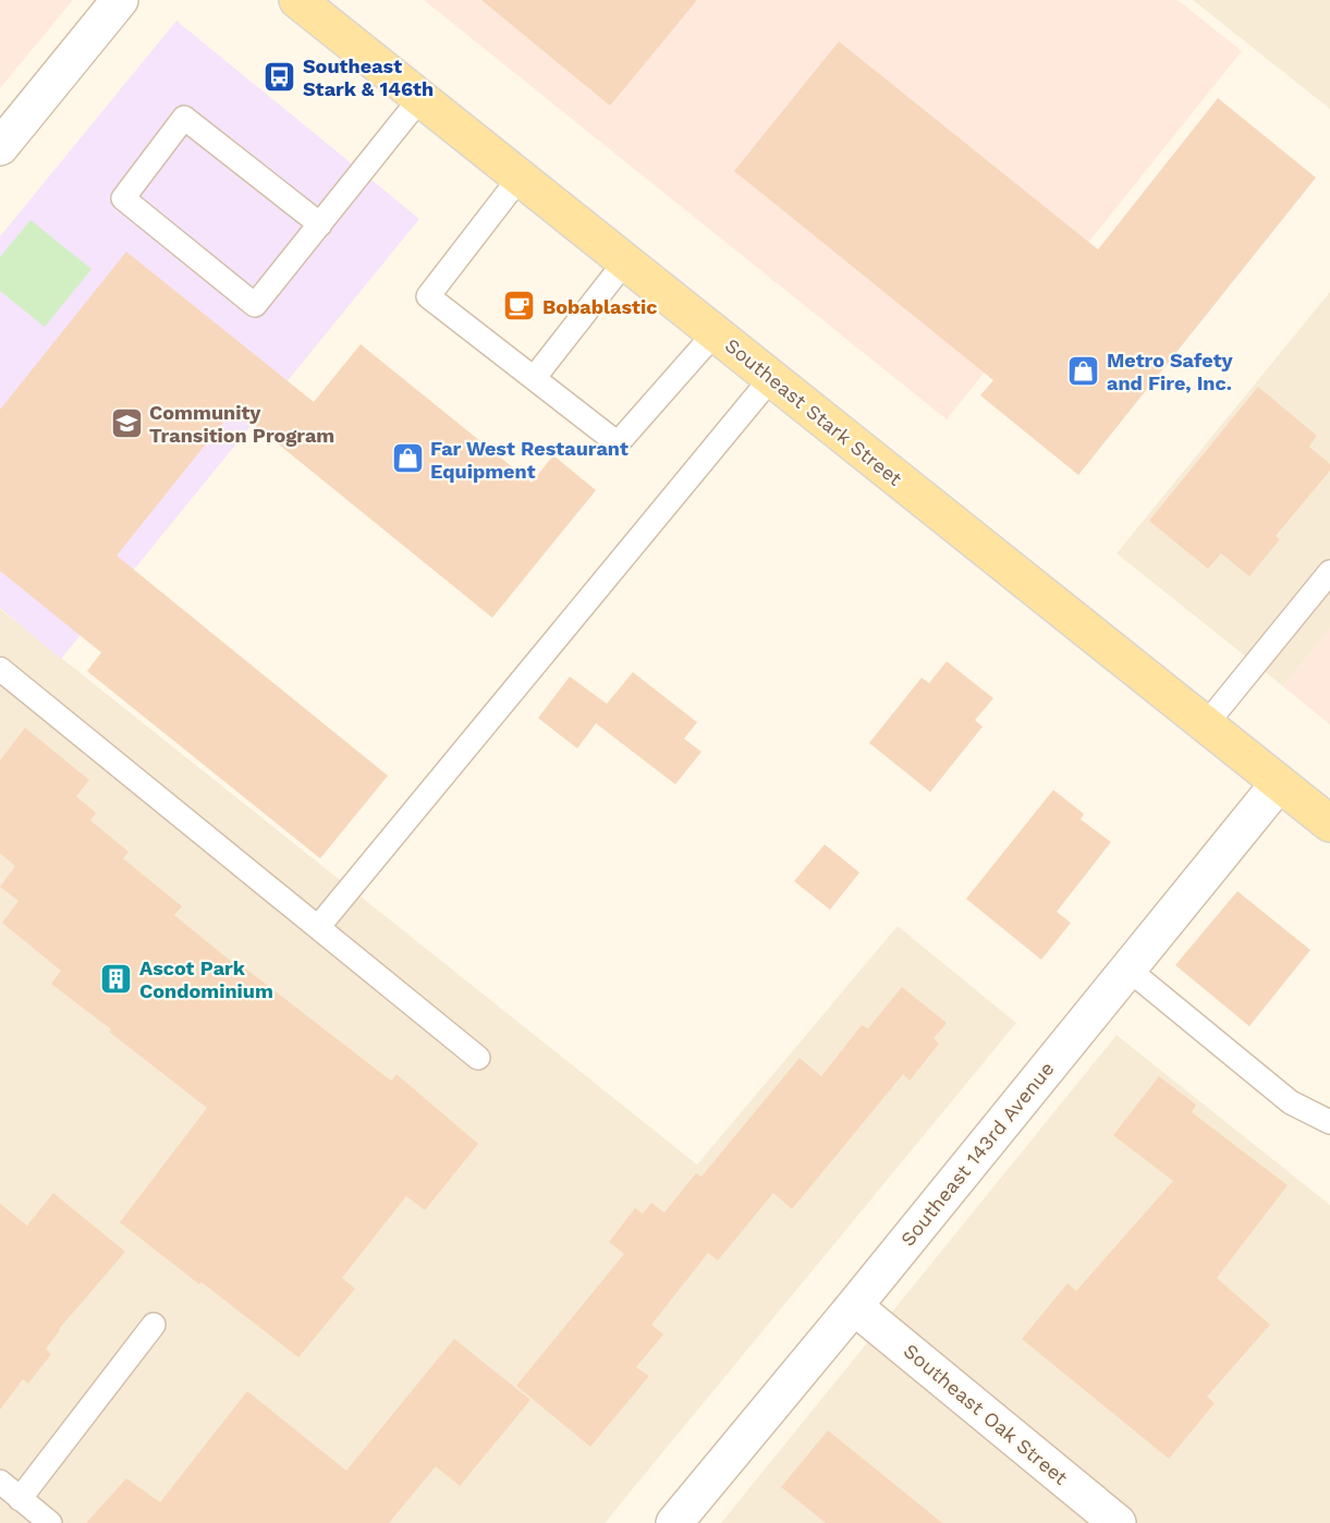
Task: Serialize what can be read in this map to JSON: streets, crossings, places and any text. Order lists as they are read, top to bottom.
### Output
{
  "streets": {
    "main road": ["Southeast Stark Street"],
    "street": ["Southeast 143rd Avenue", "Southeast Oak Street"]
  },
  "crossings": [
    ["Southeast Stark Street", "Southeast 143rd Avenue"],
    ["Southeast 143rd Avenue", "Southeast Oak Street"]
  ],
  "places": {
    "bus stop": ["Southeast Stark & 146th"],
    "cafe": ["Bobablastic"],
    "shop": ["Metro Safety and Fire, Inc.", "Far West Restaurant Equipment"],
    "school or university": ["Community Transition Program"],
    "building": ["Ascot Park Condominium"]
  }
}
